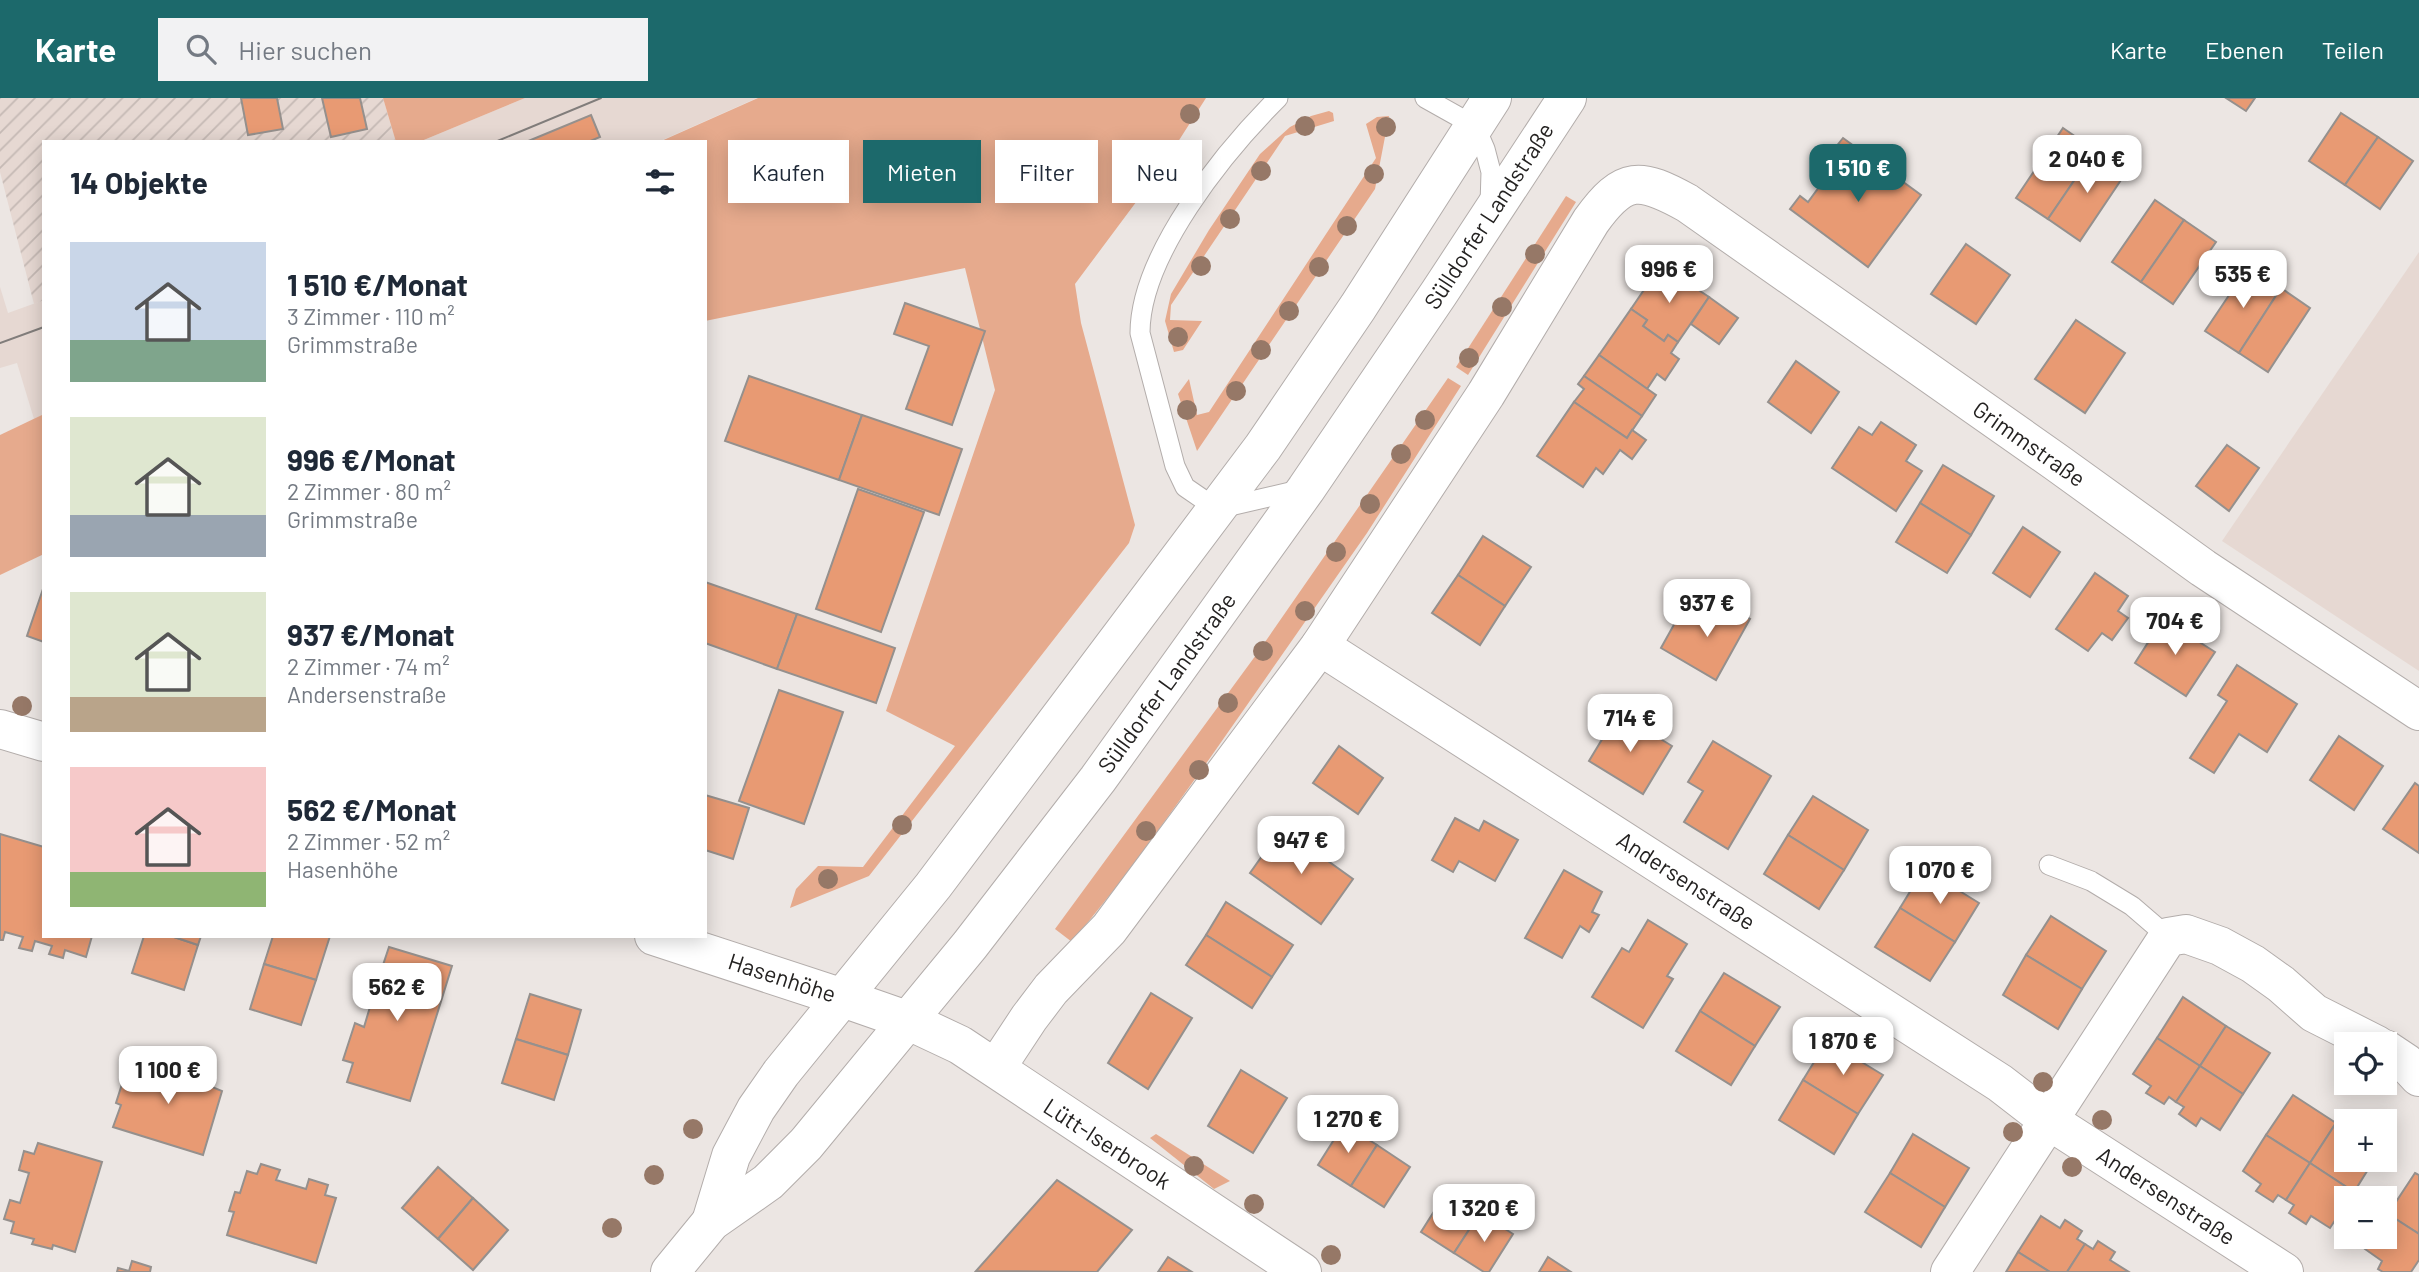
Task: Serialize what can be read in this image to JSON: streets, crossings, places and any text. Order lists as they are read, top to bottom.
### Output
{
  "streets": {
    "street": [
      "Sülldorfer Landstraße",
      "Grimmstraße",
      "Andersenstraße",
      "Hasenhöhe",
      "Lütt-Iserbrook"
    ]
  },
  "crossings": [
    ["Sülldorfer Landstraße", "Hasenhöhe"],
    ["Sülldorfer Landstraße", "Lütt-Iserbrook"],
    ["Grimmstraße", "Andersenstraße"],
    ["Hasenhöhe", "Lütt-Iserbrook"]
  ],
  "page": {
    "header": "Karte",
    "search": "Hier suchen",
    "nav": ["Karte", "Ebenen", "Teilen"],
    "price": [
      "2 040 €",
      "1 510 €",
      "996 €",
      "535 €",
      "937 €",
      "704 €",
      "714 €",
      "947 €",
      "1 070 €",
      "562 €",
      "1 870 €",
      "1 100 €",
      "1 270 €",
      "1 320 €"
    ],
    "chip": [
      "Kaufen",
      "Mieten",
      "Filter",
      "Neu"
    ],
    "heading": "14 Objekte",
    "list": [
      {
        "name": "1 510 €/Monat",
        "note": "3 Zimmer · 110 m² · Grimmstraße"
      },
      {
        "name": "996 €/Monat",
        "note": "2 Zimmer · 80 m² · Grimmstraße"
      },
      {
        "name": "937 €/Monat",
        "note": "2 Zimmer · 74 m² · Andersenstraße"
      },
      {
        "name": "562 €/Monat",
        "note": "2 Zimmer · 52 m² · Hasenhöhe"
      }
    ],
    "map_buttons": ["+", "−"]
  }
}
